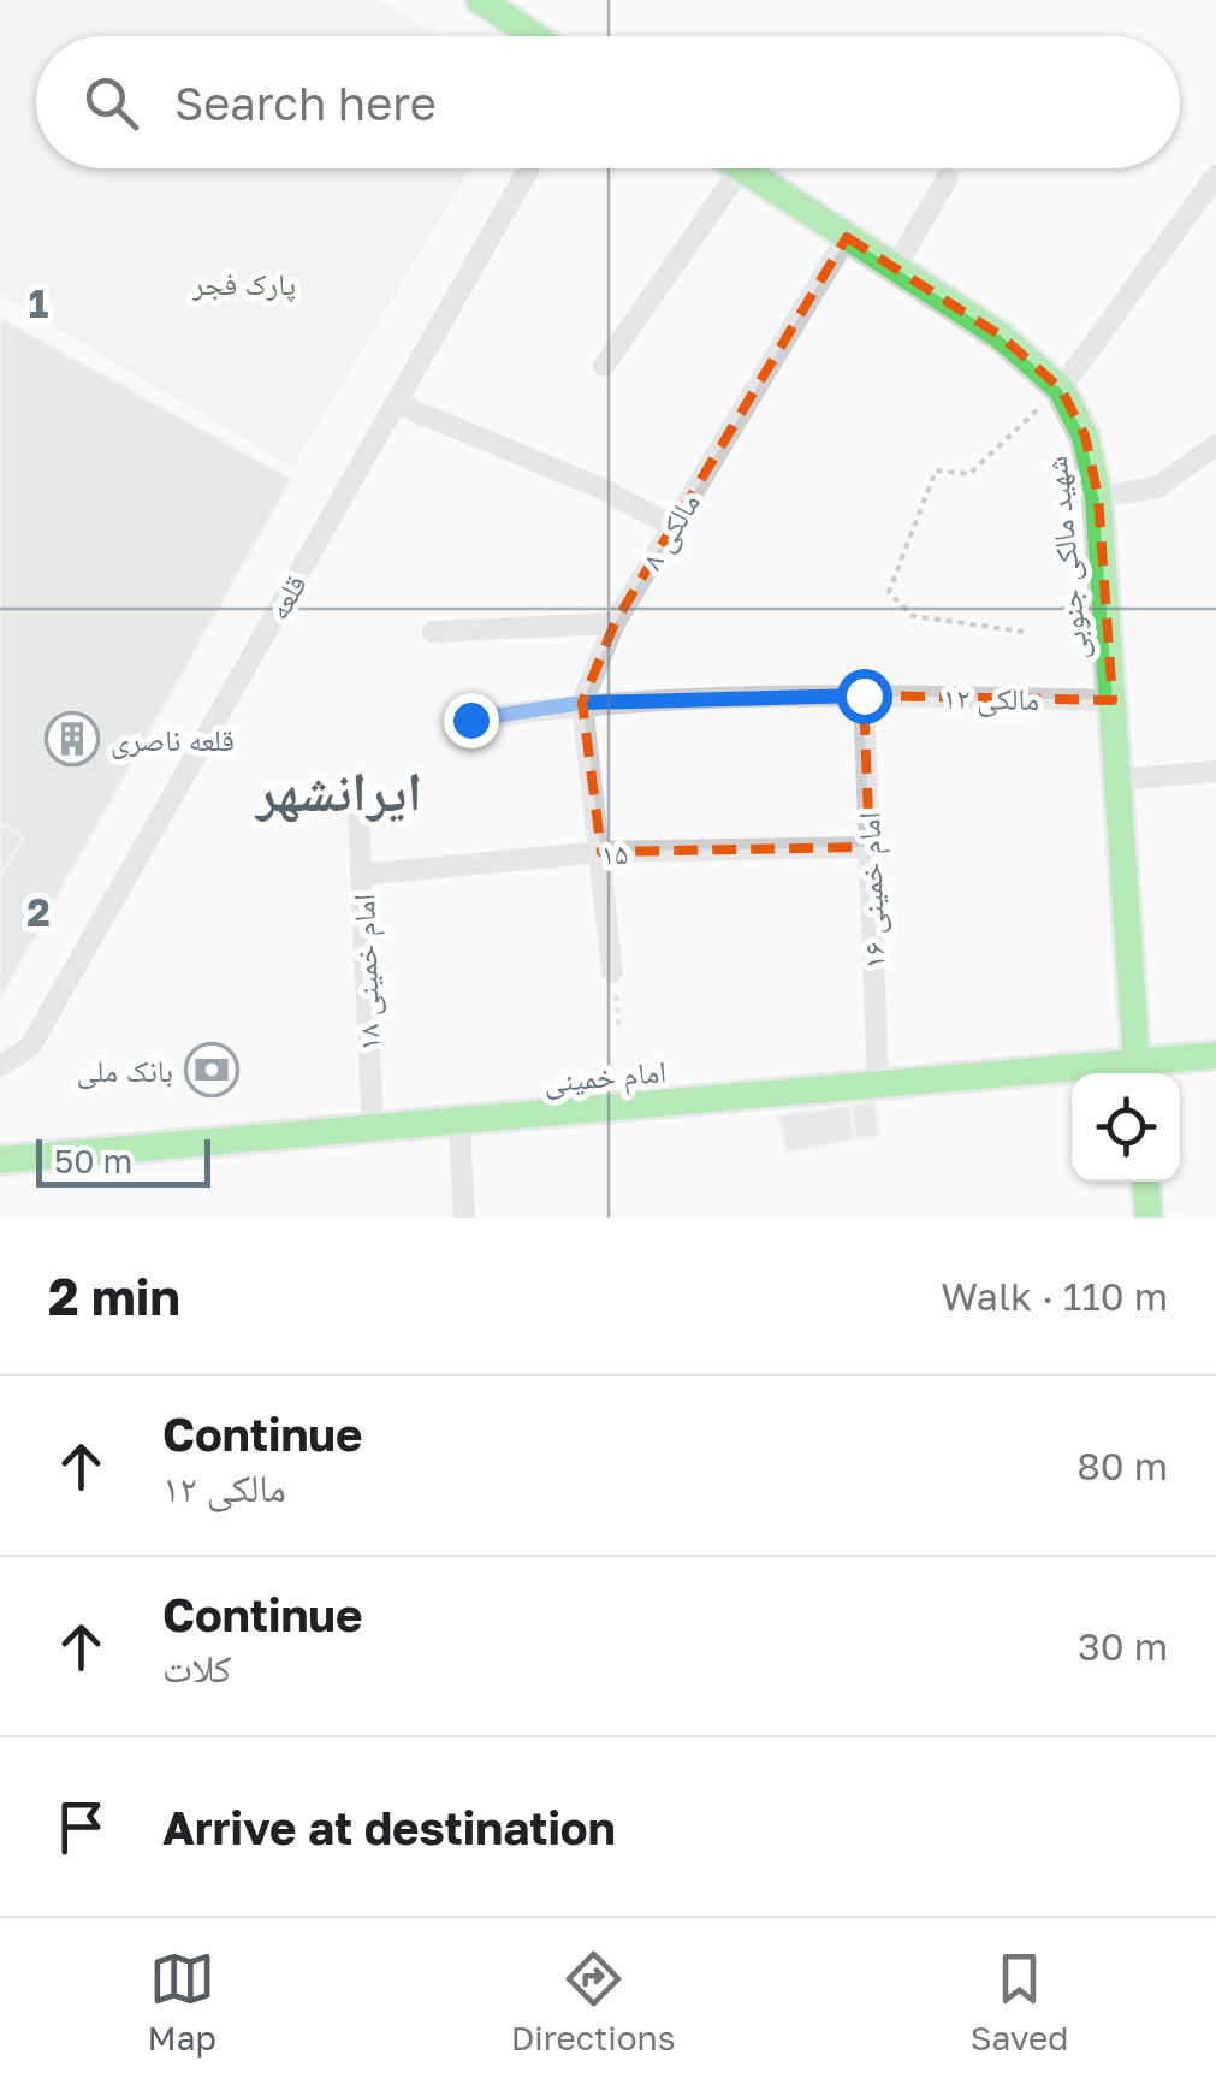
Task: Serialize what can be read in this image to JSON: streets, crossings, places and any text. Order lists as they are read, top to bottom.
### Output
{
  "streets": {
    "street": [
      "مالکی ۸",
      "شهید مالکی جنوبی",
      "قلعه",
      "مالکی ۱۲",
      "۱۵",
      "امام خمینی ۱۶",
      "امام خمینی ۱۸",
      "امام خمینی"
    ]
  },
  "crossings": [
    ["مالکی ۸", "شهید مالکی جنوبی"],
    ["مالکی ۸", "مالکی ۱۲"],
    ["مالکی ۸", "۱۵"],
    ["شهید مالکی جنوبی", "مالکی ۱۲"],
    ["شهید مالکی جنوبی", "امام خمینی"],
    ["مالکی ۱۲", "امام خمینی ۱۶"],
    ["۱۵", "امام خمینی ۱۶"],
    ["۱۵", "امام خمینی ۱۸"],
    ["امام خمینی ۱۶", "امام خمینی"],
    ["امام خمینی ۱۸", "امام خمینی"]
  ],
  "districts": ["ایرانشهر"],
  "parks": ["پارک فجر"],
  "places": {
    "building": ["قلعه ناصری"],
    "bank": ["بانک ملی"]
  },
  "scale_bar": "50 m",
  "page": {
    "search": "Search here",
    "scale": "50 m",
    "heading": ["2 min", "Walk · 110 m"],
    "list": [
      ["Continue", "مالکی ۱۲", "80 m"],
      ["Continue", "کلات", "30 m"],
      "Arrive at destination"
    ],
    "nav": ["Map", "Directions", "Saved"]
  },
  "grid": {
    "rows": ["1", "2"]
  }
}
